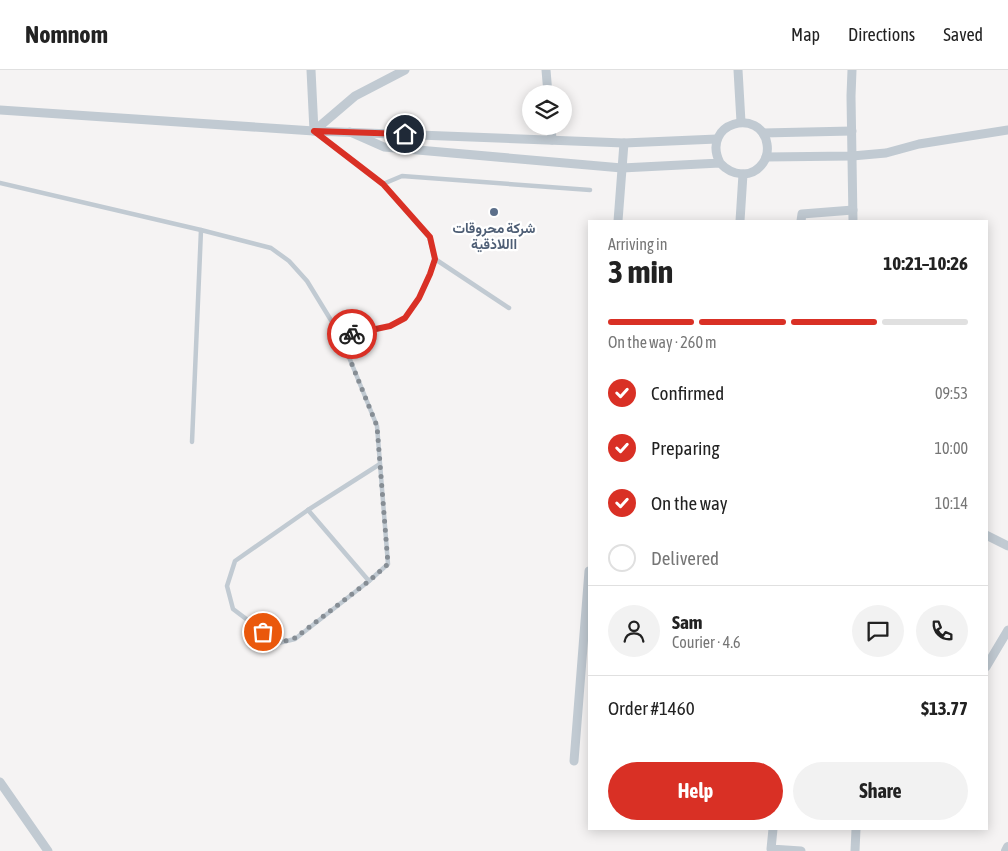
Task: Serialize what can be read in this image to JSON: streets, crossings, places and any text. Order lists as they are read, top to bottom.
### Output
{
  "places": ["شركة محروقات االلاذقية"],
  "page": {
    "header": "Nomnom",
    "nav": ["Map", "Directions", "Saved"],
    "heading": ["3 min", "Arriving in", "10:21–10:26"],
    "panel": [
      "Sam",
      "Courier · 4.6",
      "Order #1460",
      "$13.77"
    ],
    "bar": "On the way · 260 m",
    "list": [
      ["Confirmed", "09:53"],
      ["Preparing", "10:00"],
      ["On the way", "10:14"],
      "Delivered"
    ],
    "buttons": ["Help", "Share"]
  }
}
